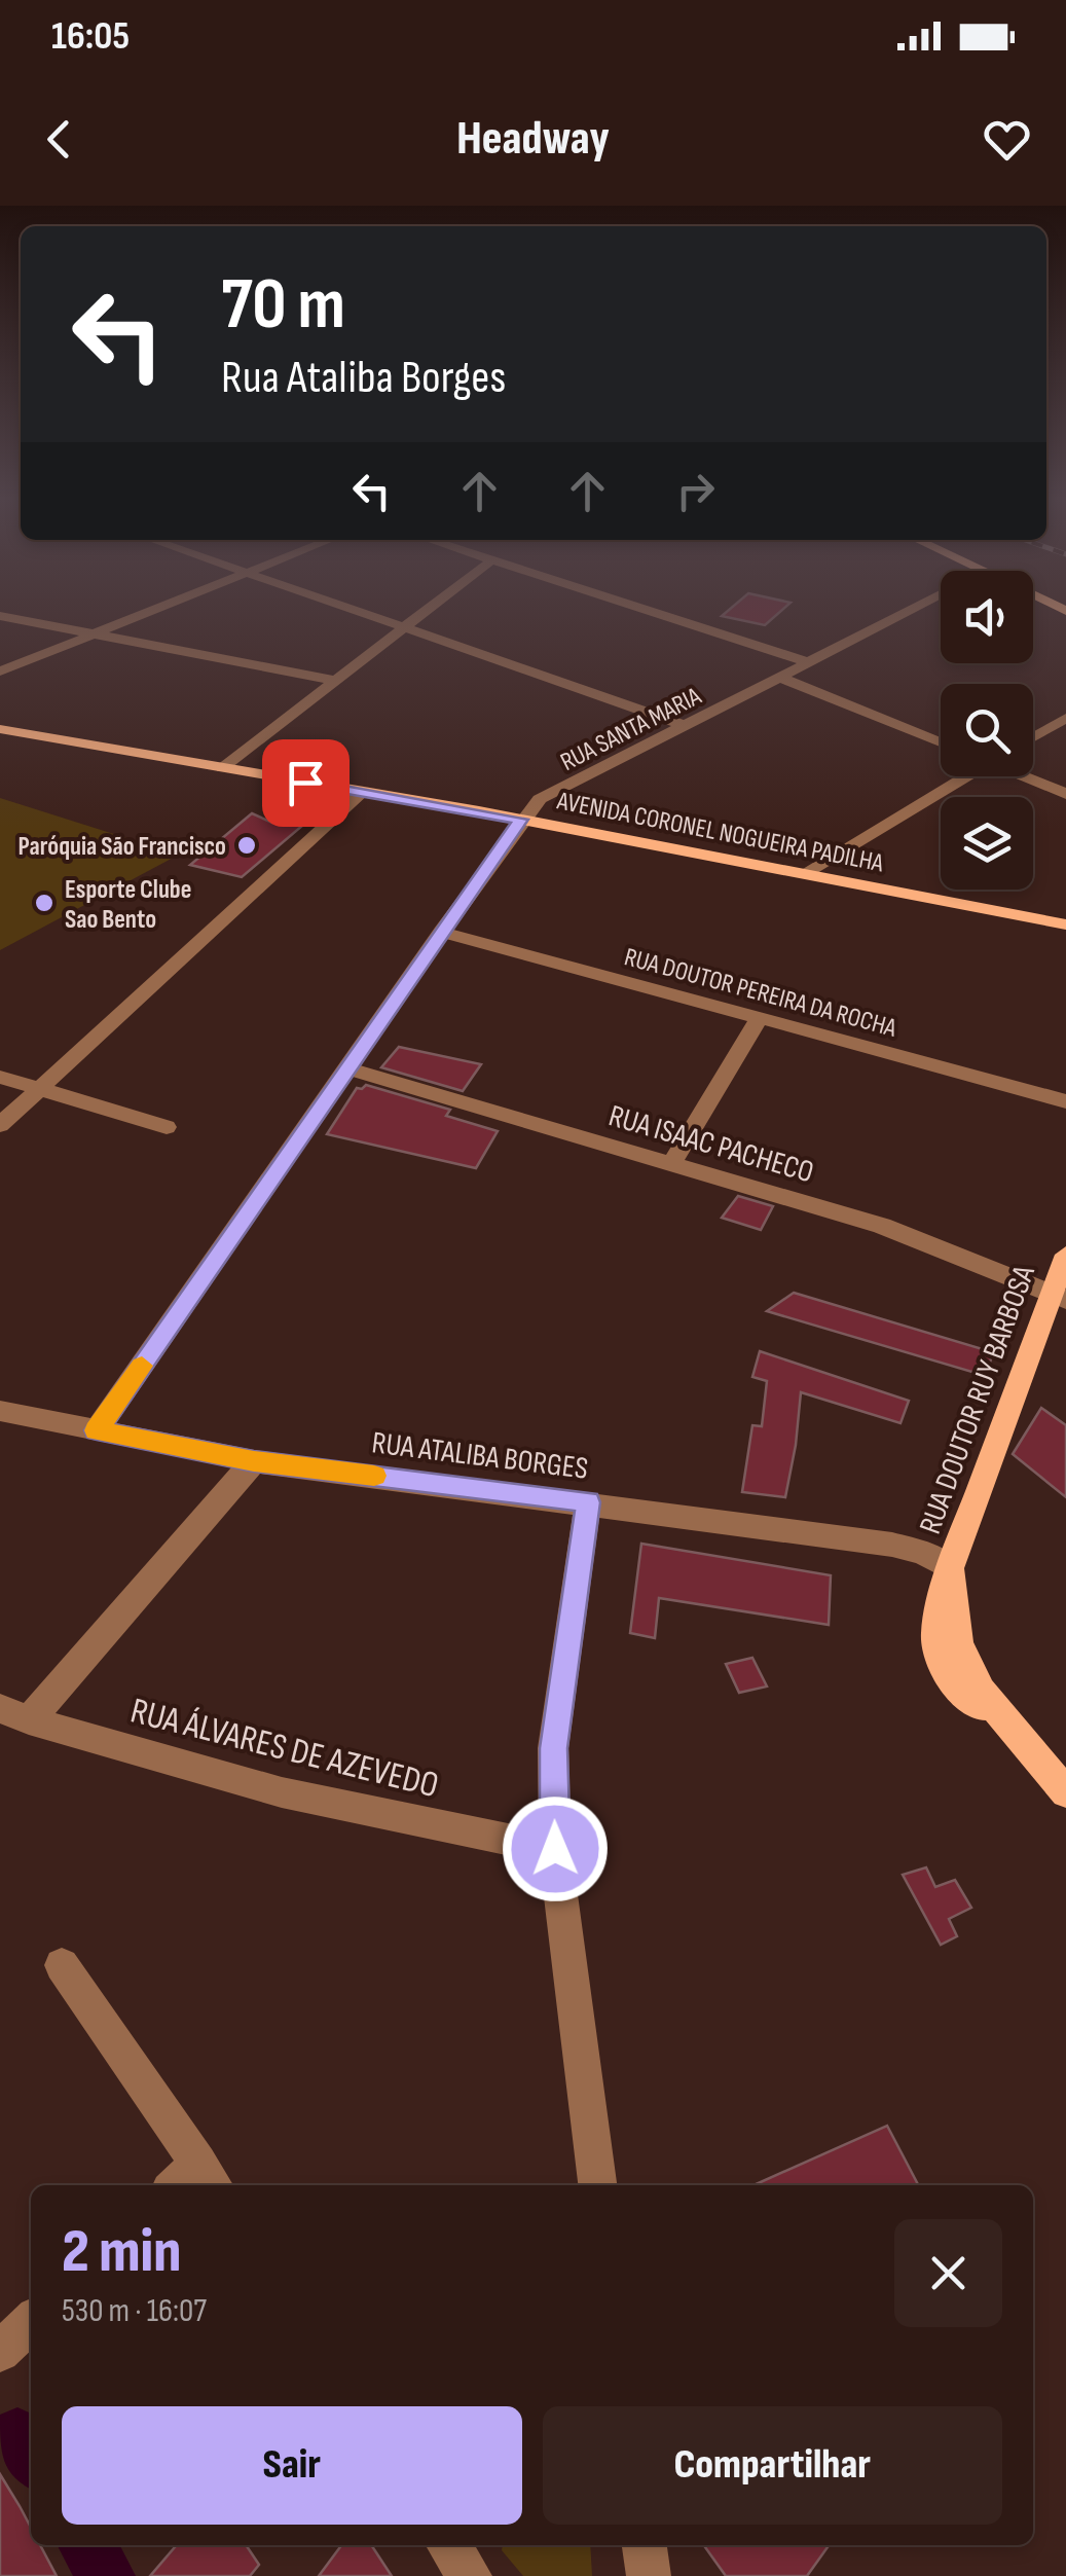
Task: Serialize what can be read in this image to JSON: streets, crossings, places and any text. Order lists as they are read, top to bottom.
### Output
{
  "streets": {
    "main road": ["AVENIDA CORONEL NOGUEIRA PADILHA", "RUA DOUTOR RUY BARBOSA"],
    "street": [
      "RUA SANTA MARIA",
      "RUA DOUTOR PEREIRA DA ROCHA",
      "RUA ISAAC PACHECO",
      "RUA ATALIBA BORGES",
      "RUA ÁLVARES DE AZEVEDO"
    ]
  },
  "crossings": [
    ["RUA SANTA MARIA", "AVENIDA CORONEL NOGUEIRA PADILHA"],
    ["RUA SANTA MARIA", "RUA DOUTOR PEREIRA DA ROCHA"],
    ["RUA SANTA MARIA", "RUA ISAAC PACHECO"],
    ["RUA SANTA MARIA", "RUA ATALIBA BORGES"],
    ["RUA ISAAC PACHECO", "RUA DOUTOR RUY BARBOSA"],
    ["RUA DOUTOR RUY BARBOSA", "RUA ATALIBA BORGES"]
  ],
  "places": ["Paróquia São Francisco", "Esporte Clube Sao Bento"],
  "page": {
    "status": "16:05",
    "header": "Headway",
    "turn": ["70 m", "Rua Ataliba Borges"],
    "heading": ["2 min", "530 m · 16:07"],
    "buttons": ["Sair", "Compartilhar"]
  }
}
